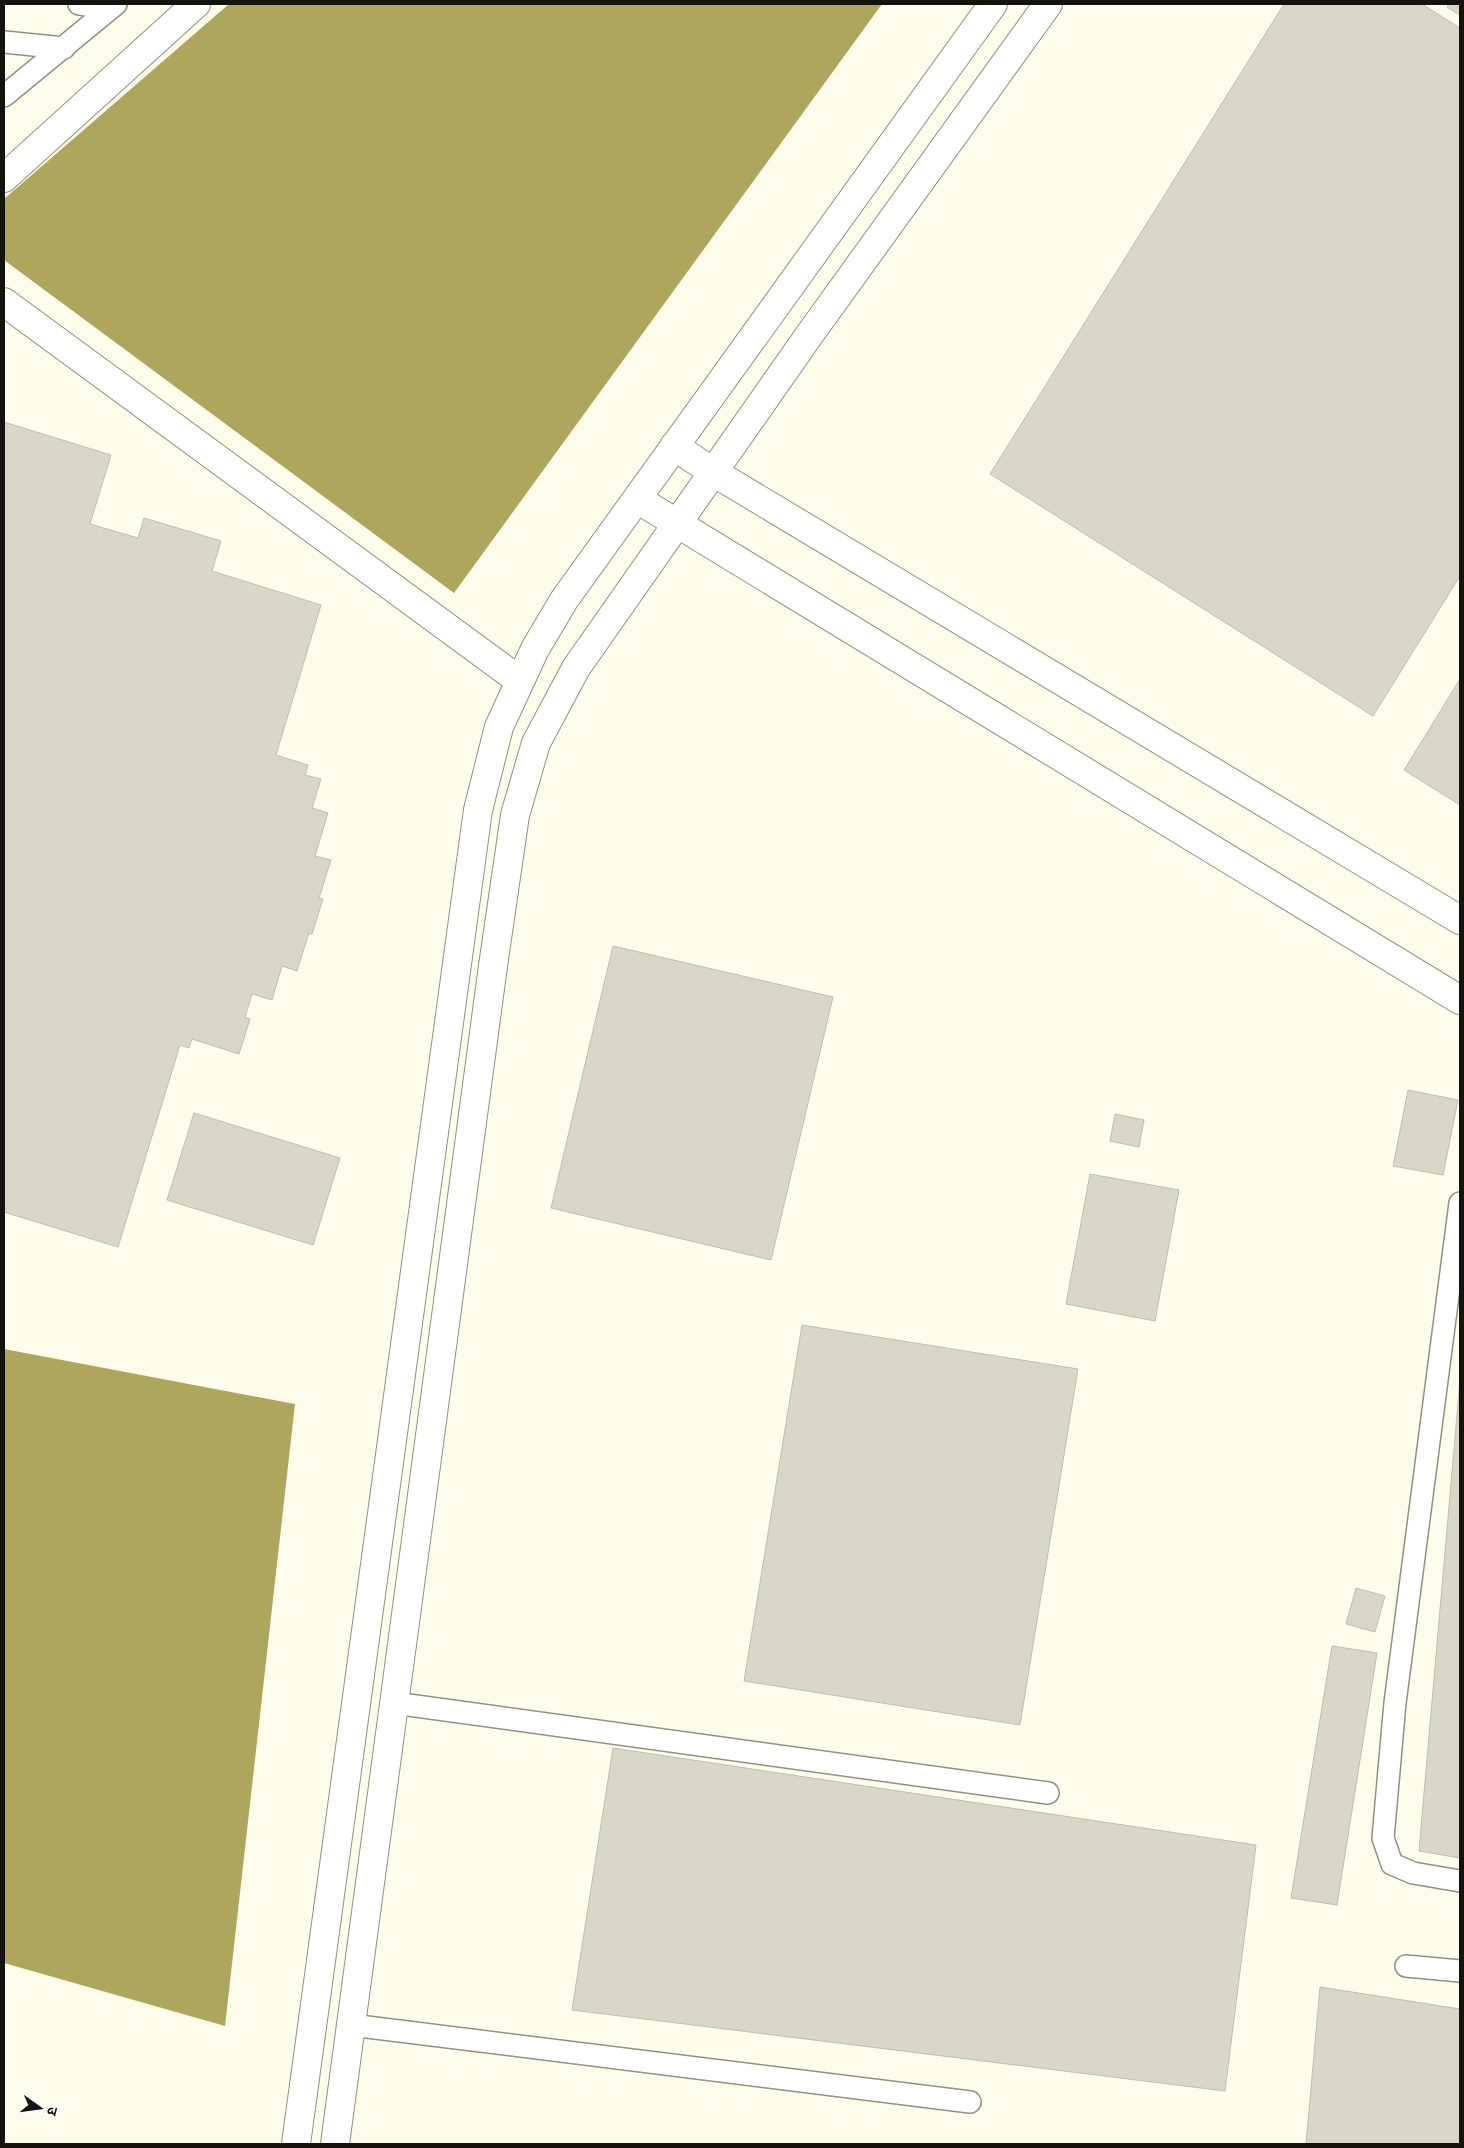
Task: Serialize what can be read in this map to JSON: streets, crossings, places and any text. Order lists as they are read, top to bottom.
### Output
{
  "north": "right"
}
